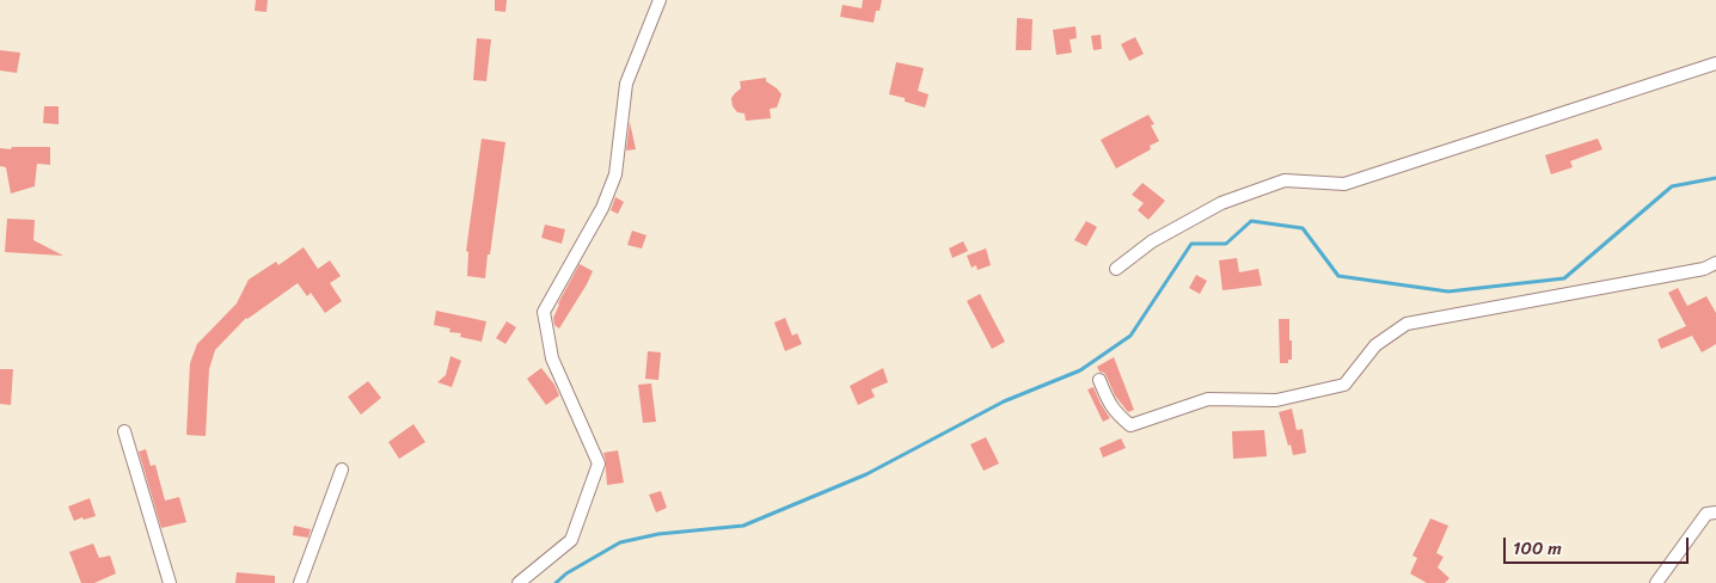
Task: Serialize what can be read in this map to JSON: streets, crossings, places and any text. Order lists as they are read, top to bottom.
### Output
{
  "scale_bar": "100 m"
}
